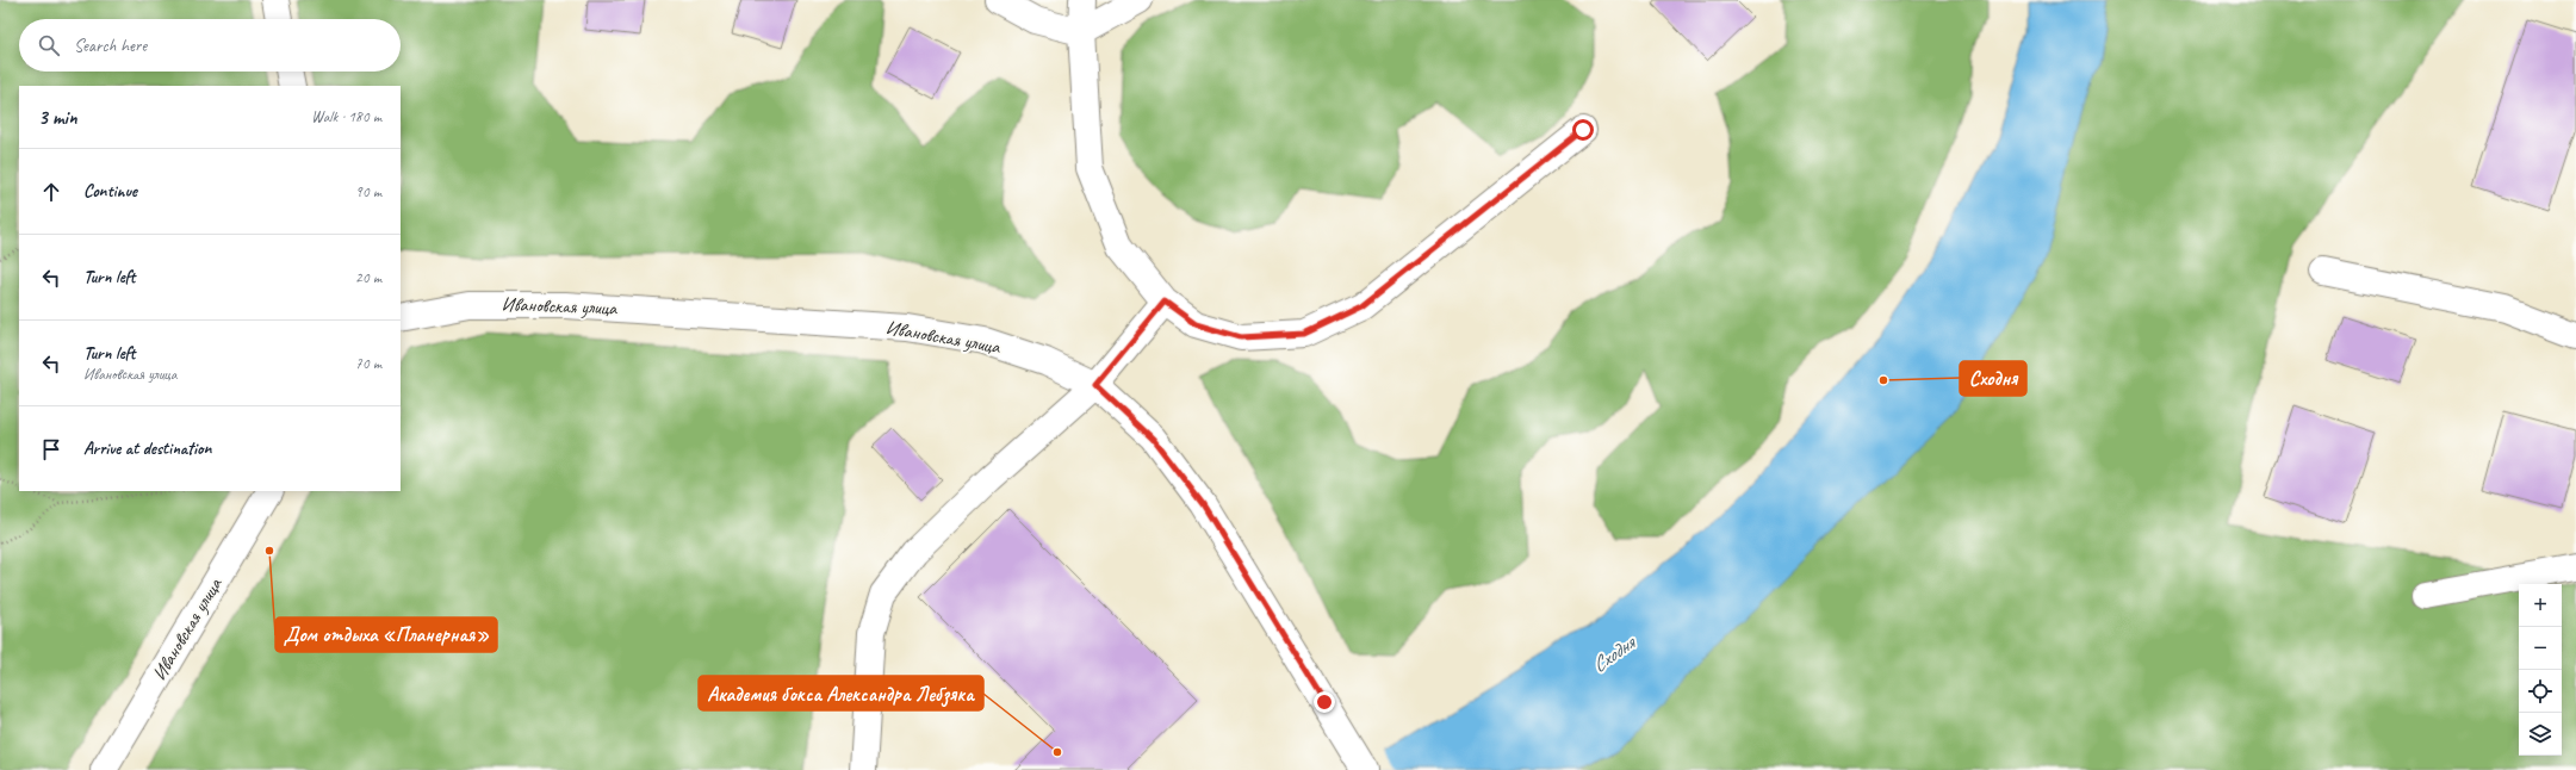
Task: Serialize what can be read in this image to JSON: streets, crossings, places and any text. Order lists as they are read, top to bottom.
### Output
{
  "streets": {
    "street": ["Ивановская улица"]
  },
  "water": ["Сходня"],
  "places": ["Сходня", "Дом отдыха «Планерная»", "Академия бокса Александра Лебзяка"],
  "page": {
    "search": "Search here",
    "heading": ["3 min", "Walk · 180 m"],
    "list": [
      ["Continue", "90 m"],
      ["Turn left", "20 m"],
      ["Turn left", "Ивановская улица", "70 m"],
      "Arrive at destination"
    ],
    "map_buttons": ["+", "−"]
  }
}
